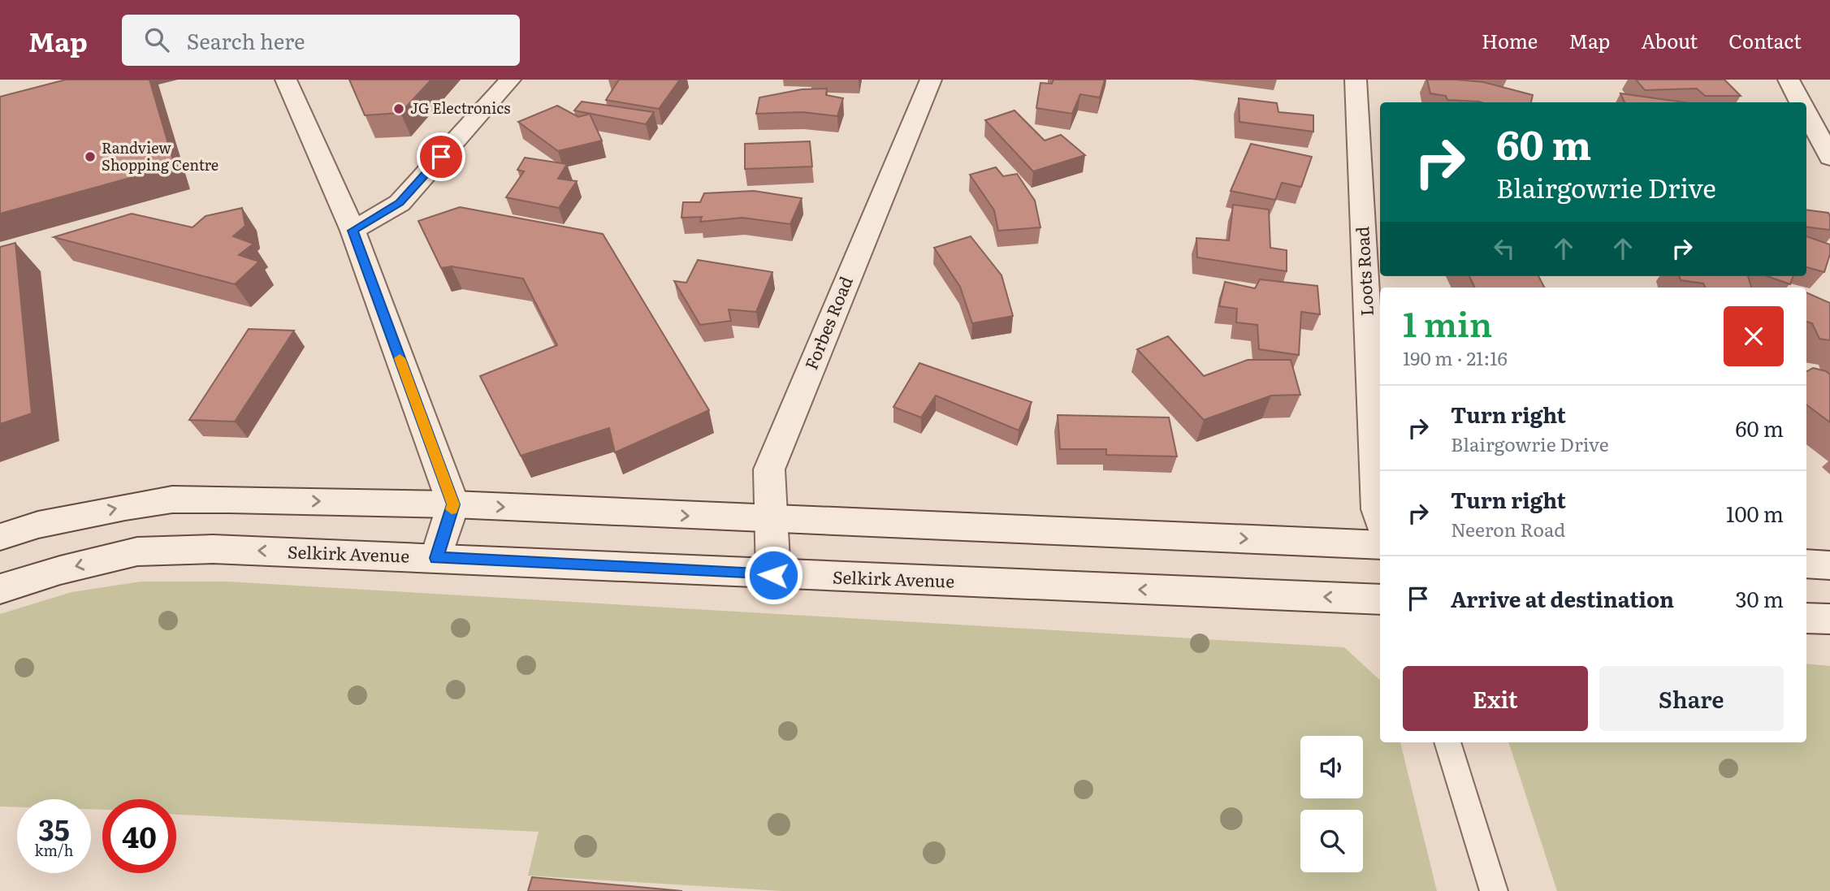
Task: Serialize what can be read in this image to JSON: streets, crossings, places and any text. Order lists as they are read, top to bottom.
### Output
{
  "streets": {
    "street": ["Loots Road", "Forbes Road", "Selkirk Avenue"]
  },
  "crossings": [
    ["Forbes Road", "Selkirk Avenue"]
  ],
  "places": ["JG Electronics", "Randview Shopping Centre"],
  "page": {
    "header": "Map",
    "search": "Search here",
    "nav": [
      "Home",
      "Map",
      "About",
      "Contact"
    ],
    "turn": ["60 m", "Blairgowrie Drive"],
    "heading": ["1 min", "190 m · 21:16"],
    "list": [
      {
        "name": "Turn right",
        "note": "Blairgowrie Drive",
        "value": "60 m"
      },
      {
        "name": "Turn right",
        "note": "Neeron Road",
        "value": "100 m"
      },
      {
        "name": "Arrive at destination",
        "value": "30 m"
      }
    ],
    "buttons": ["Exit", "Share"],
    "speed": "35 km/h",
    "limit": "40"
  }
}
